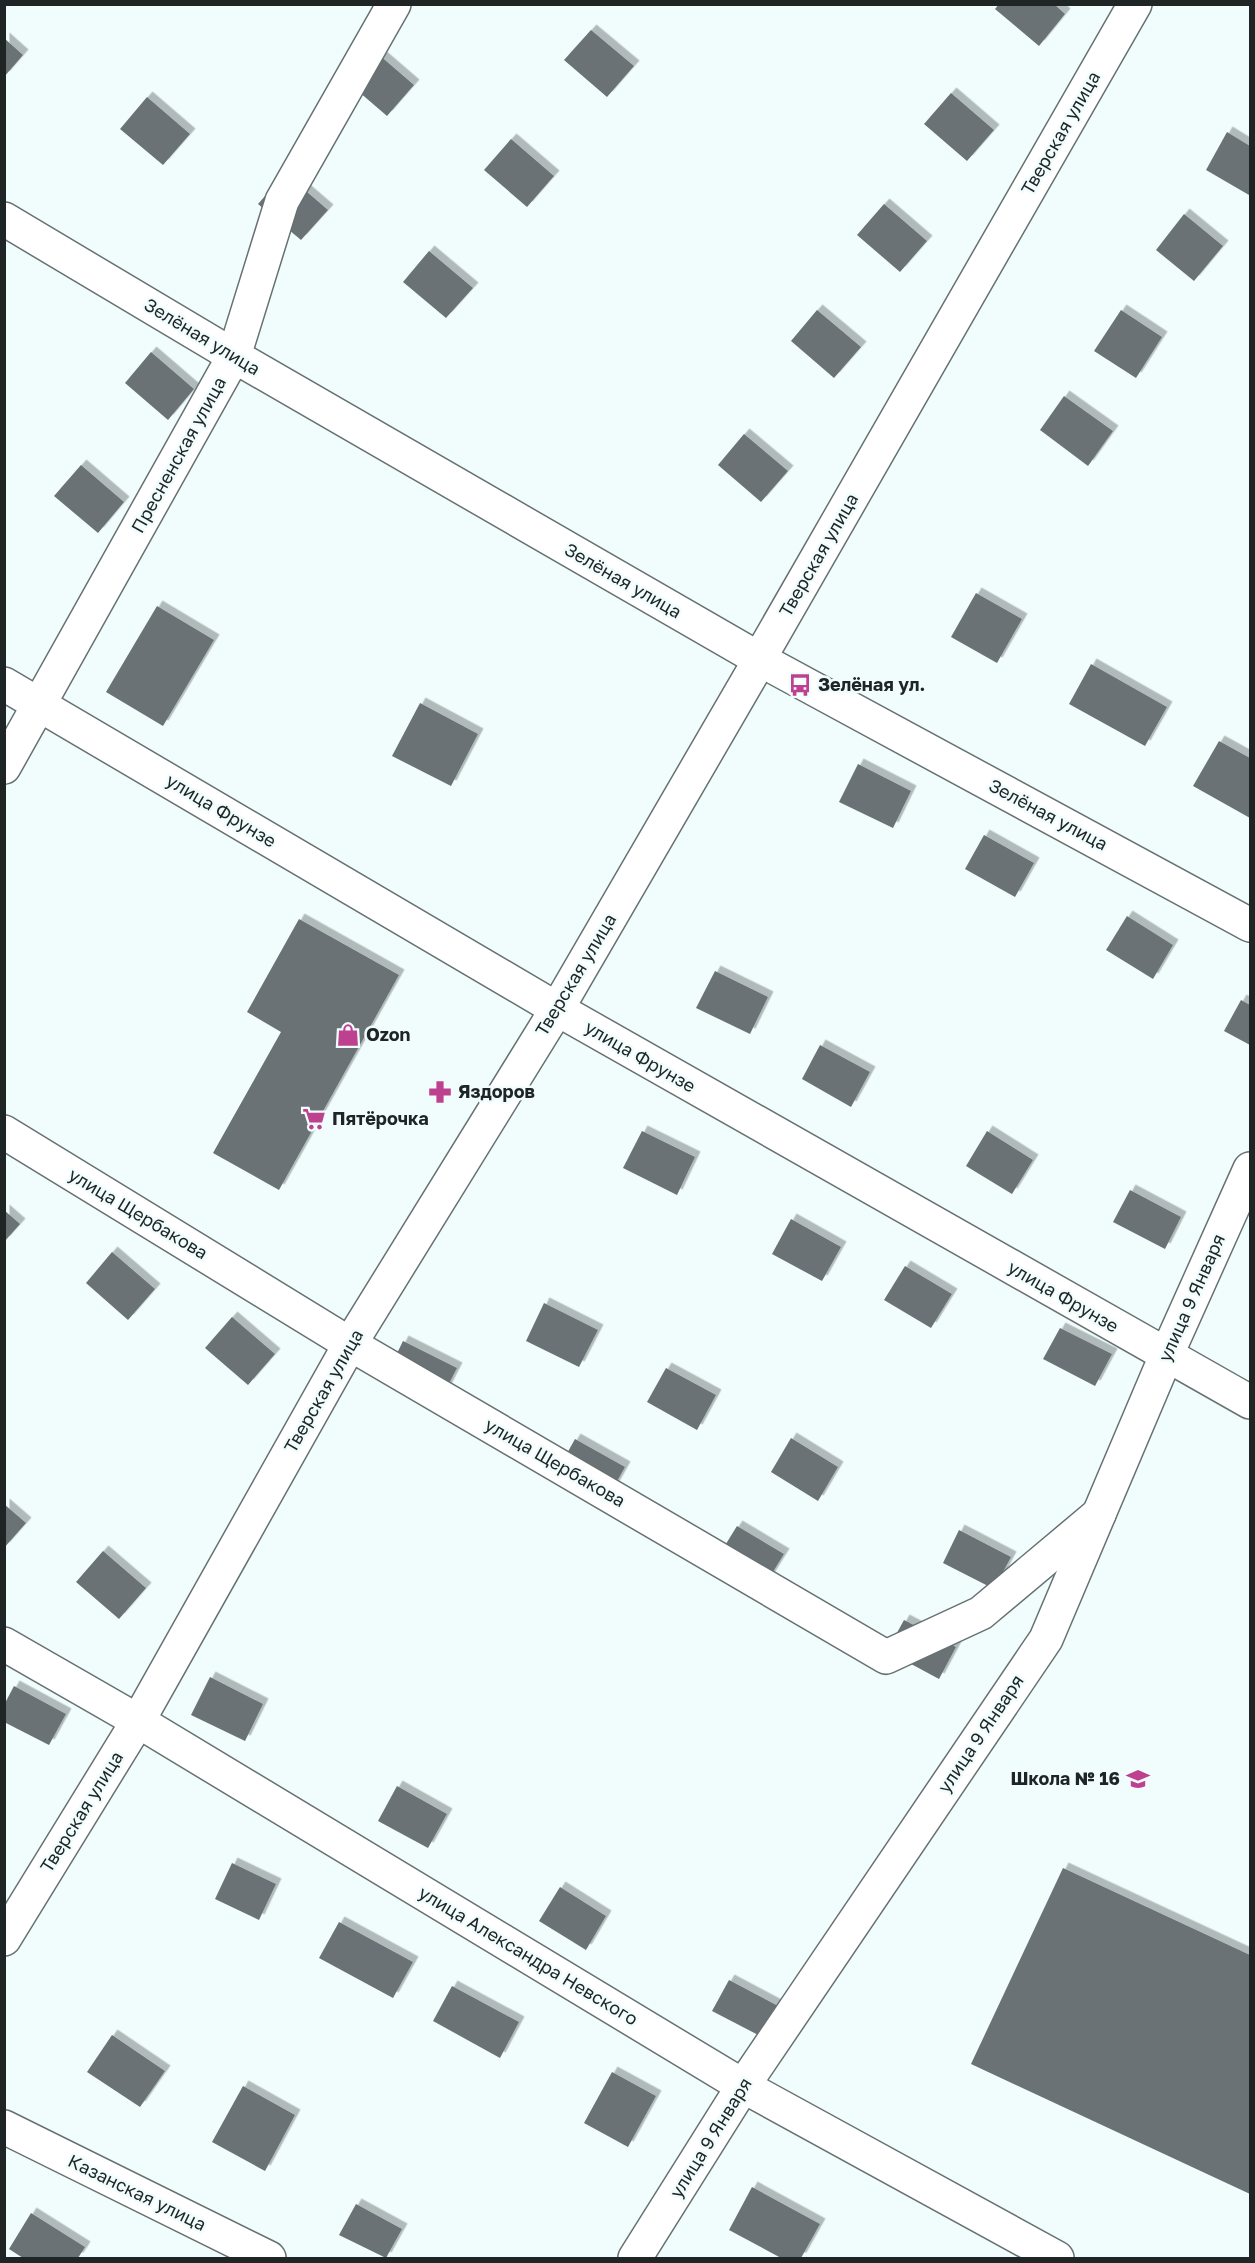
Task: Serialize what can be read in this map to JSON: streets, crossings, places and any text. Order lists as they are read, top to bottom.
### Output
{
  "streets": {
    "street": [
      "Тверская улица",
      "Зелёная улица",
      "Пресненская улица",
      "улица Фрунзе",
      "улица Щербакова",
      "улица 9 Января",
      "улица Александра Невского",
      "Казанская улица"
    ]
  },
  "crossings": [
    ["Тверская улица", "Зелёная улица"],
    ["Тверская улица", "улица Фрунзе"],
    ["Тверская улица", "улица Щербакова"],
    ["Тверская улица", "улица Александра Невского"],
    ["Зелёная улица", "Пресненская улица"],
    ["Пресненская улица", "улица Фрунзе"],
    ["улица Фрунзе", "улица 9 Января"],
    ["улица Щербакова", "улица 9 Января"],
    ["улица 9 Января", "улица Александра Невского"]
  ],
  "places": {
    "bus stop": ["Зелёная ул."],
    "shop": ["Ozon"],
    "pharmacy": ["Яздоров"],
    "supermarket": ["Пятёрочка"],
    "school or university": ["Школа № 16"]
  }
}
